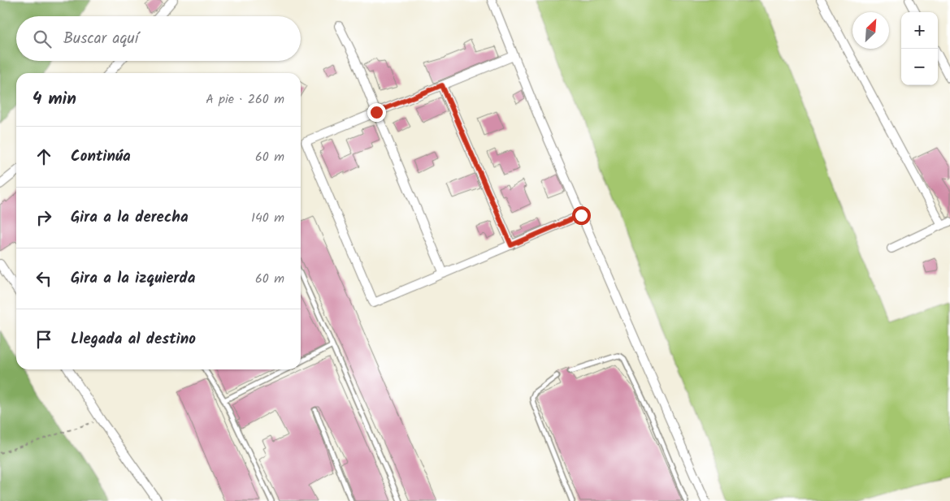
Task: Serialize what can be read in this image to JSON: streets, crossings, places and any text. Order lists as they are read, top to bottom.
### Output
{
  "north": "top right",
  "page": {
    "map_buttons": ["+", "−"],
    "search": "Buscar aquí",
    "heading": ["4 min", "A pie · 260 m"],
    "list": [
      ["Continúa", "60 m"],
      ["Gira a la derecha", "140 m"],
      ["Gira a la izquierda", "60 m"],
      "Llegada al destino"
    ]
  }
}
